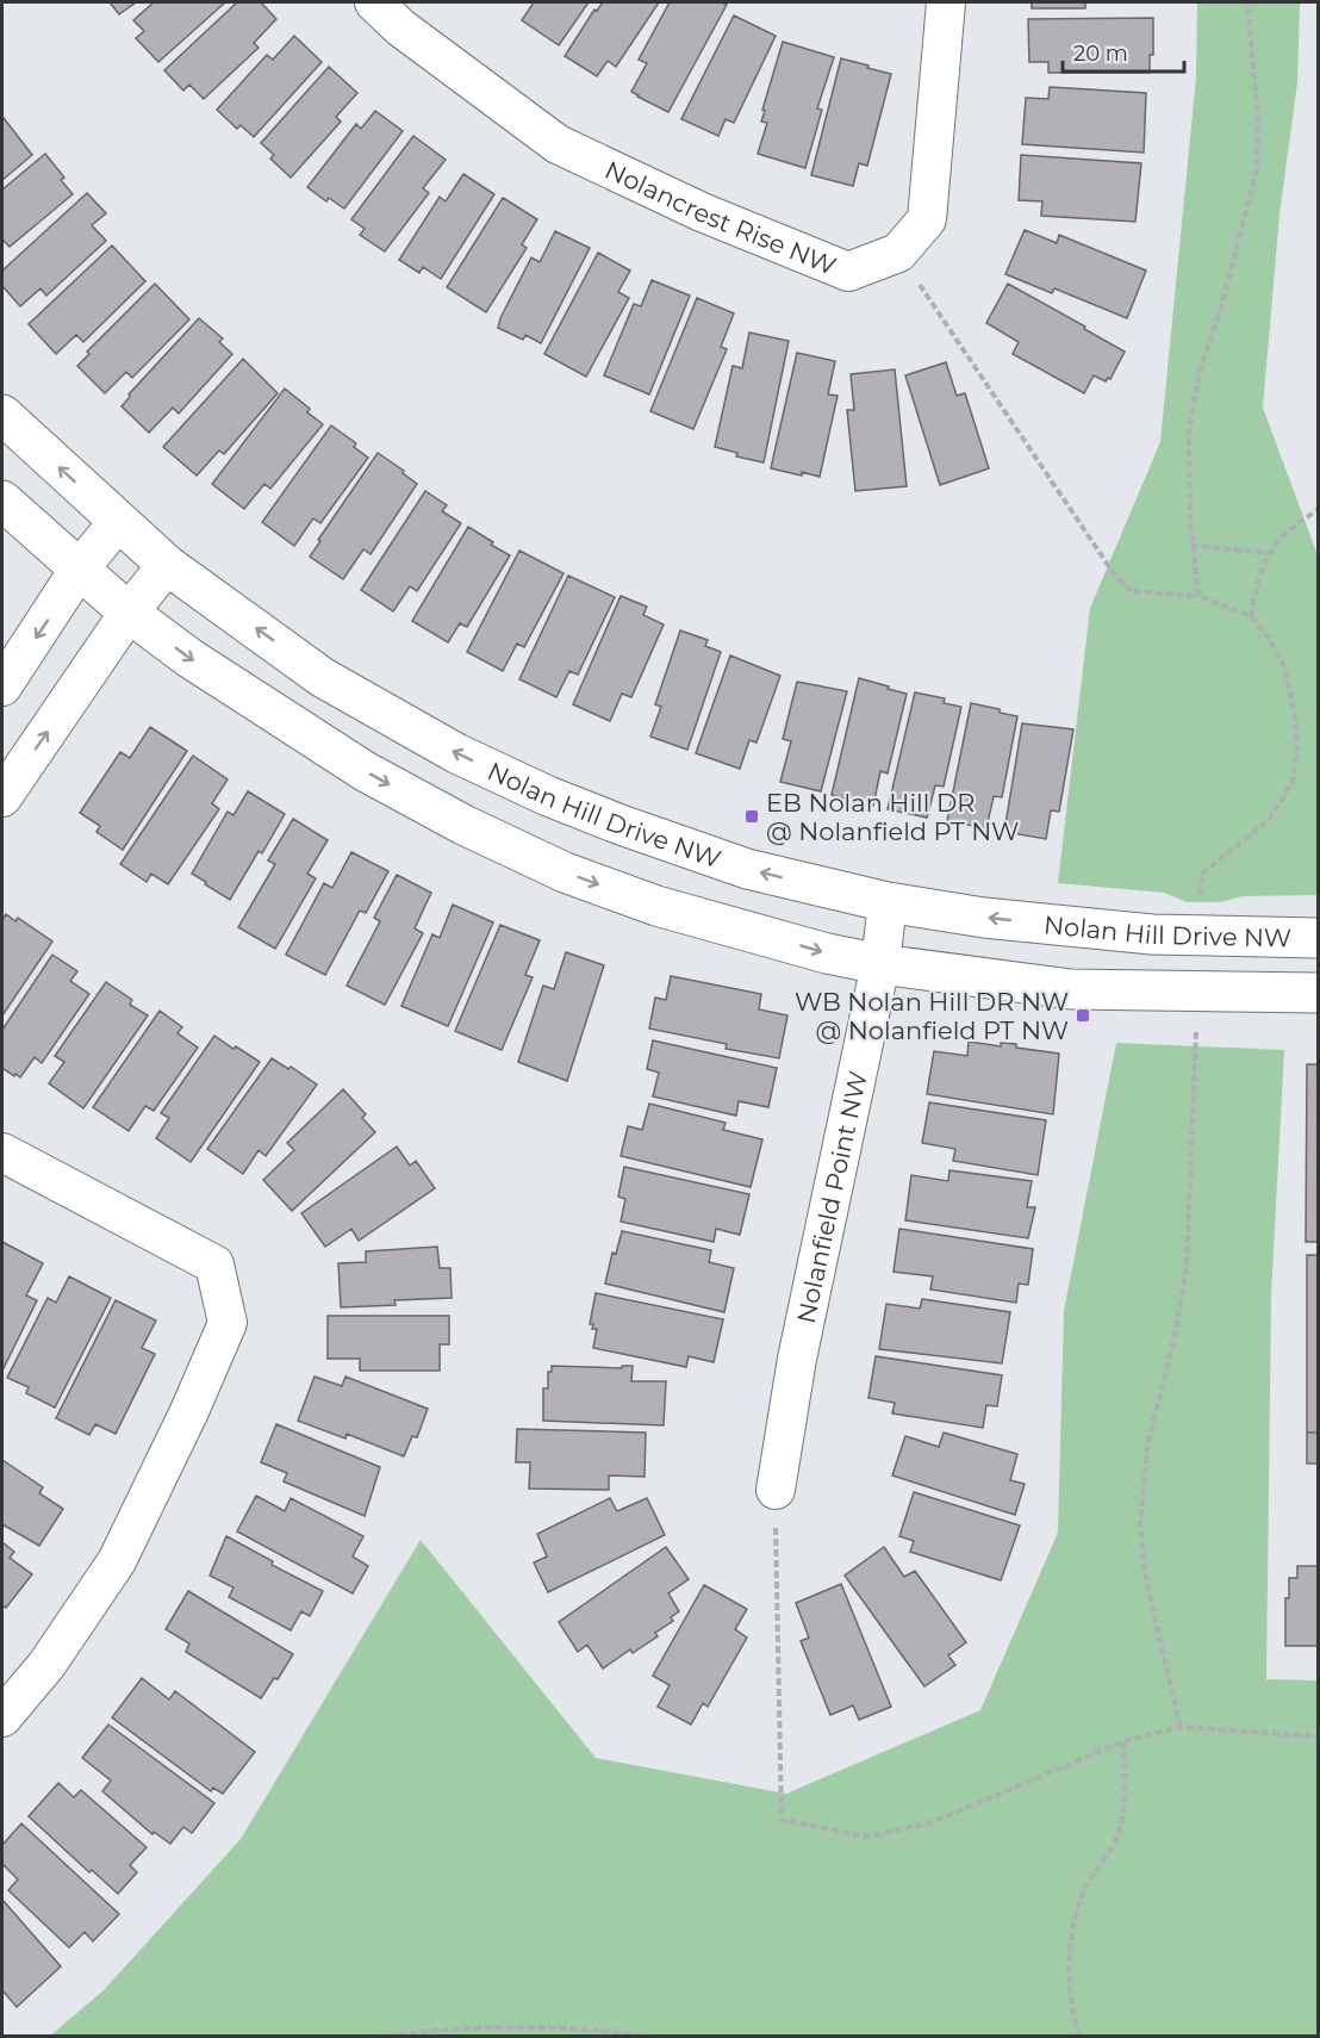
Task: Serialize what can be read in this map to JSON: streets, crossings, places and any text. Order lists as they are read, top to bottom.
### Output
{
  "streets": {
    "street": ["Nolancrest Rise NW", "Nolan Hill Drive NW", "Nolanfield Point NW"]
  },
  "crossings": [
    ["Nolan Hill Drive NW", "Nolanfield Point NW"]
  ],
  "places": {
    "transit": ["EB Nolan Hill DR @ Nolanfield PT NW", "WB Nolan Hill DR NW @ Nolanfield PT NW"]
  },
  "scale_bar": "20 m"
}
